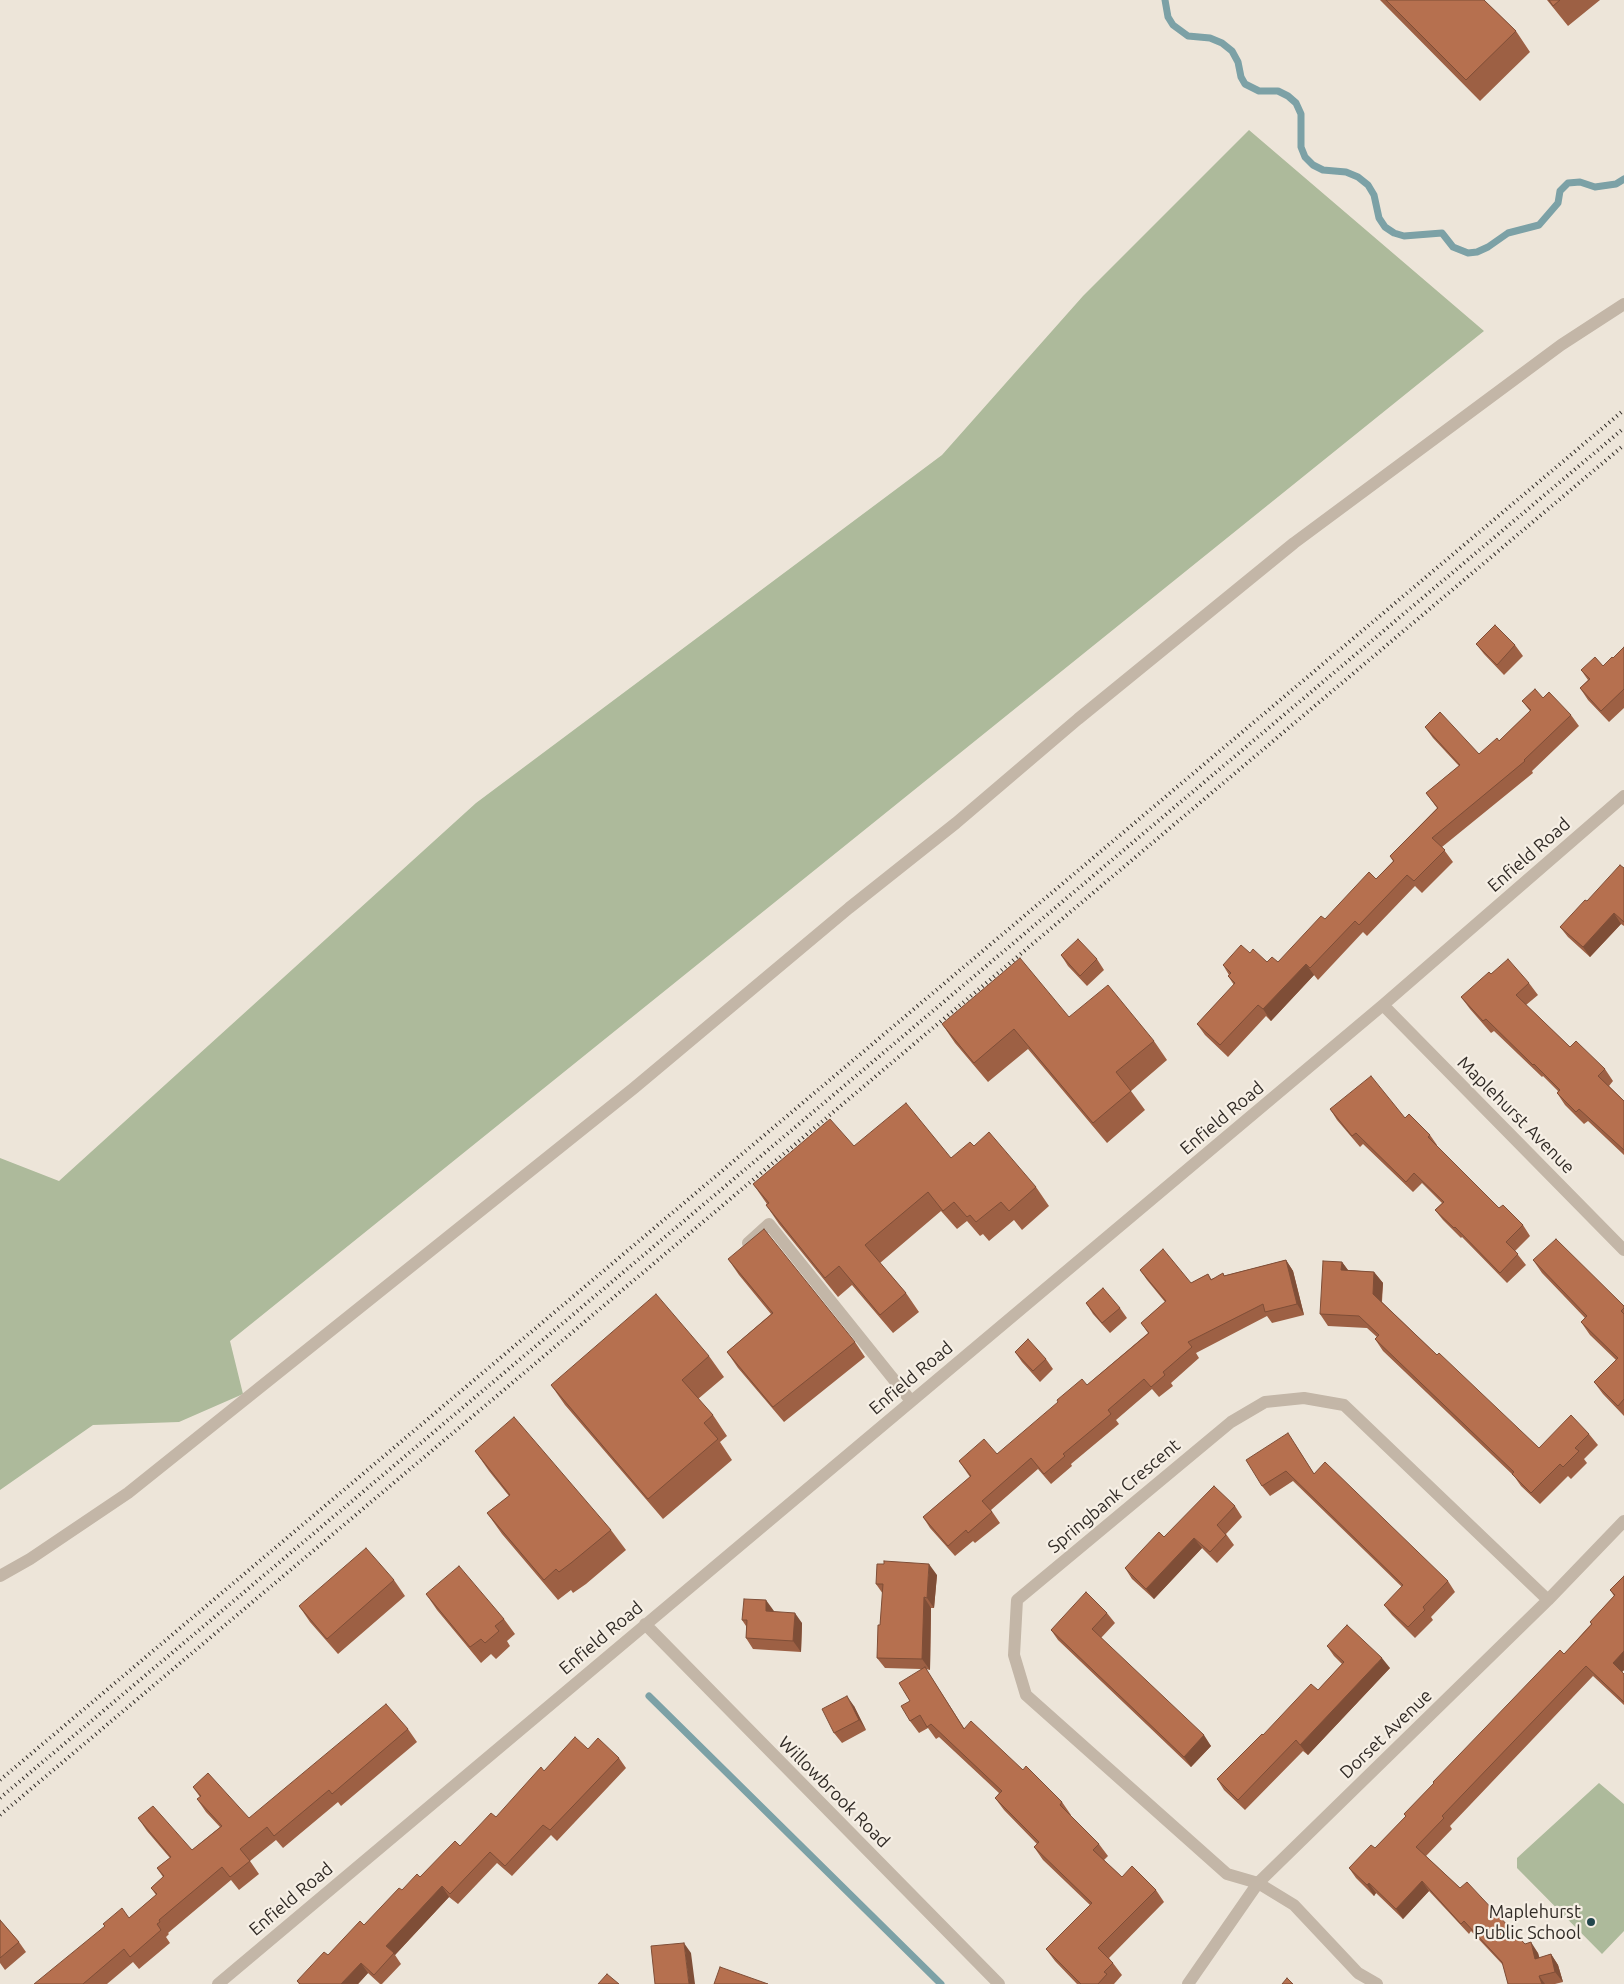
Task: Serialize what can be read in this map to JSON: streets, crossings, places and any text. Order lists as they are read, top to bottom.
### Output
{
  "streets": {
    "street": [
      "Enfield Road",
      "Maplehurst Avenue",
      "Springbank Crescent",
      "Dorset Avenue",
      "Willowbrook Road"
    ]
  },
  "crossings": [
    ["Enfield Road", "Maplehurst Avenue"],
    ["Enfield Road", "Willowbrook Road"],
    ["Springbank Crescent", "Dorset Avenue"]
  ],
  "places": ["Maplehurst Public School"]
}
